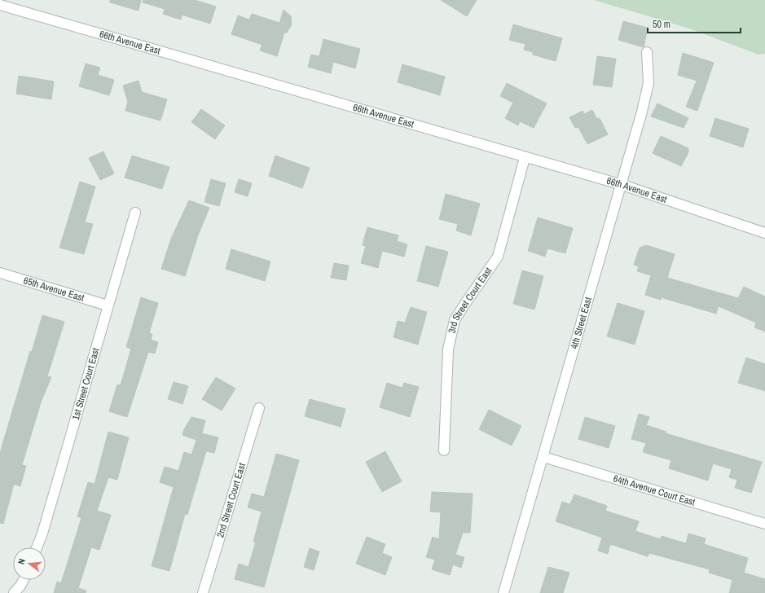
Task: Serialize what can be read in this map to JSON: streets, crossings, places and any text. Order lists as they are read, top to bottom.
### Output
{
  "streets": {
    "street": [
      "66th Avenue East",
      "65th Avenue East",
      "3rd Street Court East",
      "4th Street East",
      "1st Street Court East",
      "64th Avenue Court East",
      "2nd Street Court East"
    ]
  },
  "crossings": [
    ["66th Avenue East", "3rd Street Court East"],
    ["66th Avenue East", "4th Street East"],
    ["65th Avenue East", "1st Street Court East"],
    ["4th Street East", "64th Avenue Court East"]
  ],
  "scale_bar": "50 m",
  "north": "left"
}
